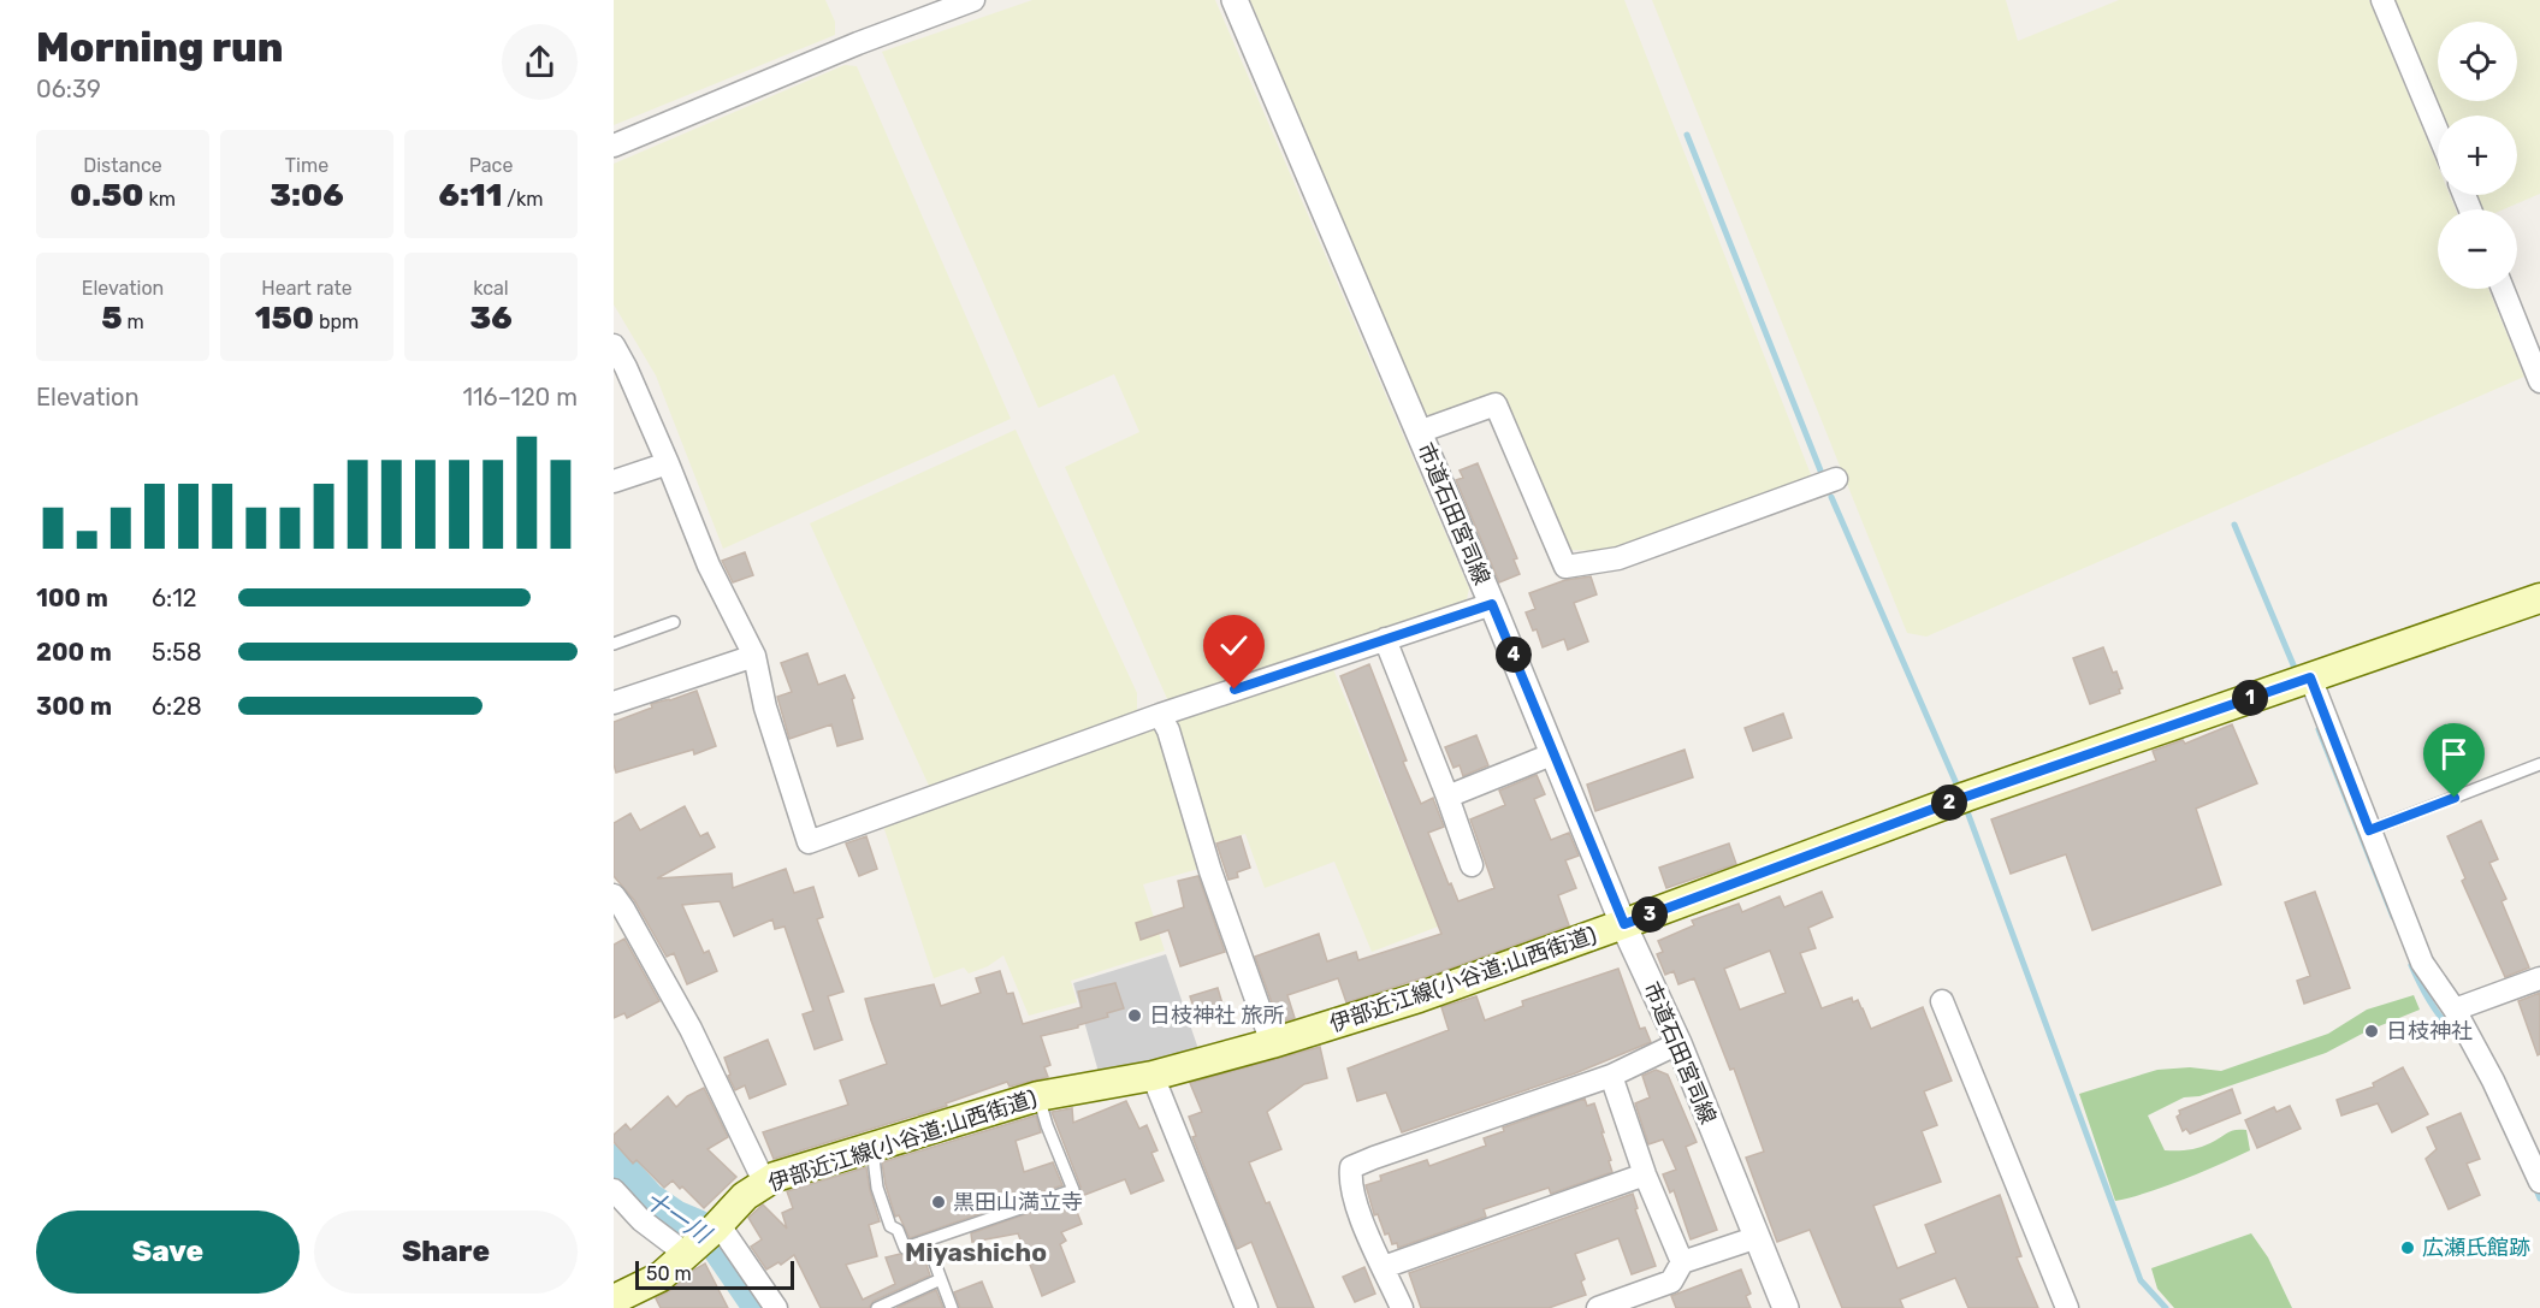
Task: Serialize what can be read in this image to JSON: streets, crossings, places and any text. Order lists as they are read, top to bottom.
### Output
{
  "streets": {
    "main road": ["伊部近江線(小谷道;山西街道)"],
    "street": ["市道石田宮司線"]
  },
  "crossings": [
    ["市道石田宮司線", "伊部近江線(小谷道;山西街道)"]
  ],
  "districts": ["Miyashicho"],
  "water": ["十一川"],
  "places": [
    "日枝神社 旅所",
    "日枝神社",
    "黒田山満立寺",
    "広瀬氏館跡"
  ],
  "scale_bar": "50 m",
  "page": {
    "heading": ["Morning run", "06:39"],
    "map_buttons": ["+", "−"],
    "stats": [
      ["Distance", "0.50 km"],
      ["Time", "3:06"],
      ["Pace", "6:11 /km"],
      ["Elevation", "5 m"],
      ["Heart rate", "150 bpm"],
      ["kcal", "36"]
    ],
    "chart": ["Elevation", "116–120 m"],
    "list": [
      {
        "name": "100 m",
        "note": "6:12"
      },
      {
        "name": "200 m",
        "note": "5:58"
      },
      {
        "name": "300 m",
        "note": "6:28"
      }
    ],
    "pins": [
      "4",
      "1",
      "2",
      "3"
    ],
    "buttons": ["Save", "Share"],
    "scale": "50 m"
  }
}
